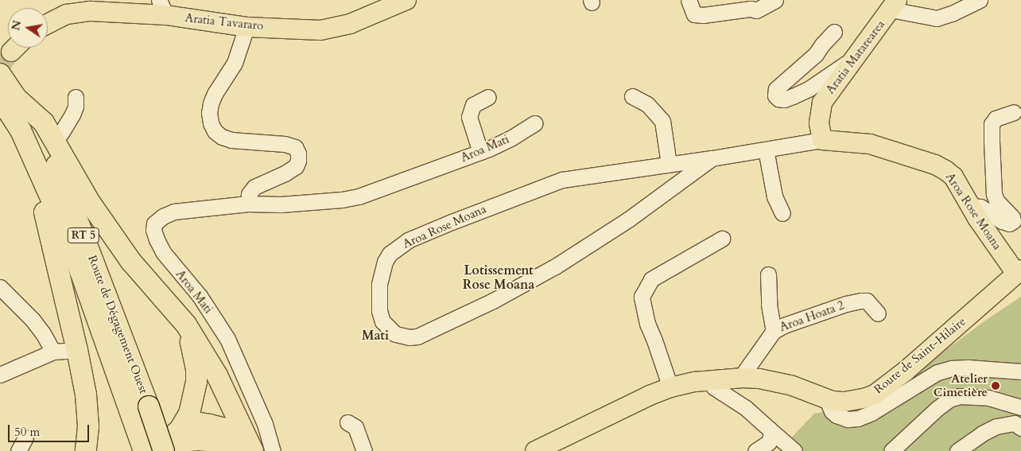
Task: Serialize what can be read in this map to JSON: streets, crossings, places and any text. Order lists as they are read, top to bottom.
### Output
{
  "streets": {
    "highway": ["RT 5", "Route de Dégagement Ouest"],
    "main road": [
      "Aratia Tavararo",
      "Aratia Matarearea",
      "Aroa Rose Moana",
      "Route de Saint-Hilaire"
    ],
    "street": ["Aroa Mati", "Aroa Hoata 2"]
  },
  "crossings": [
    ["Aratia Matarearea", "Aroa Rose Moana"],
    ["Aroa Rose Moana", "Route de Saint-Hilaire"],
    ["Aroa Hoata 2", "Route de Saint-Hilaire"]
  ],
  "districts": ["Lotissement Rose Moana", "Mati"],
  "places": ["Atelier Cimetière"],
  "scale_bar": "50 m",
  "north": "left"
}
